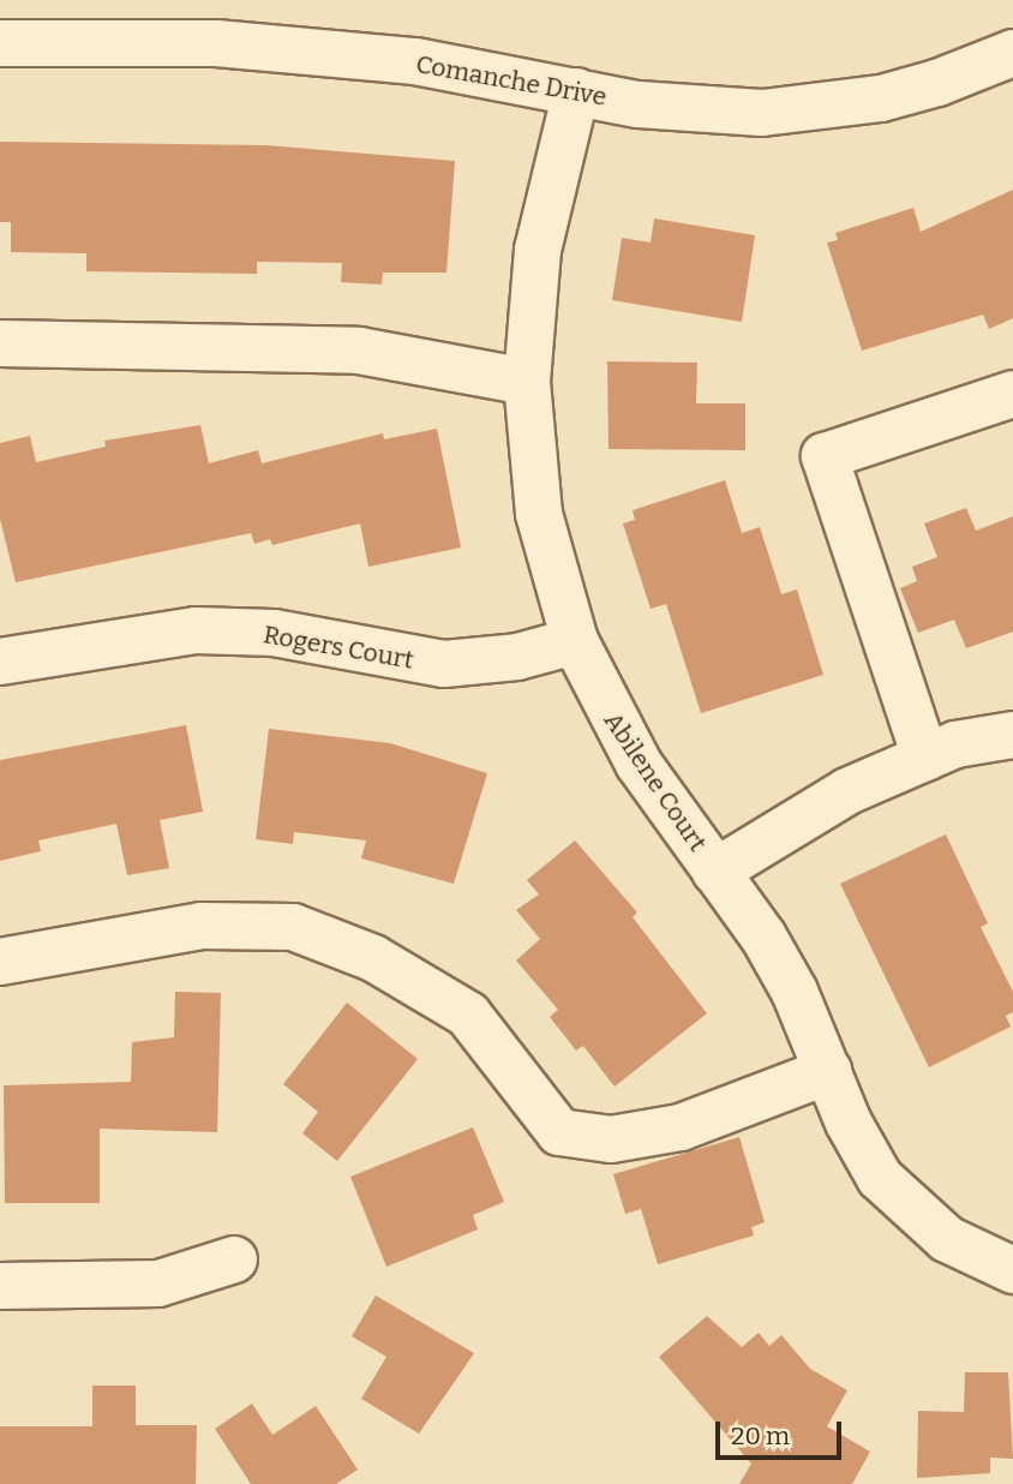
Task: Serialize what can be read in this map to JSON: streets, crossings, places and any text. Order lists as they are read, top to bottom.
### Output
{
  "streets": {
    "street": ["Comanche Drive", "Rogers Court", "Abilene Court"]
  },
  "crossings": [
    ["Comanche Drive", "Abilene Court"],
    ["Rogers Court", "Abilene Court"]
  ],
  "scale_bar": "20 m"
}
